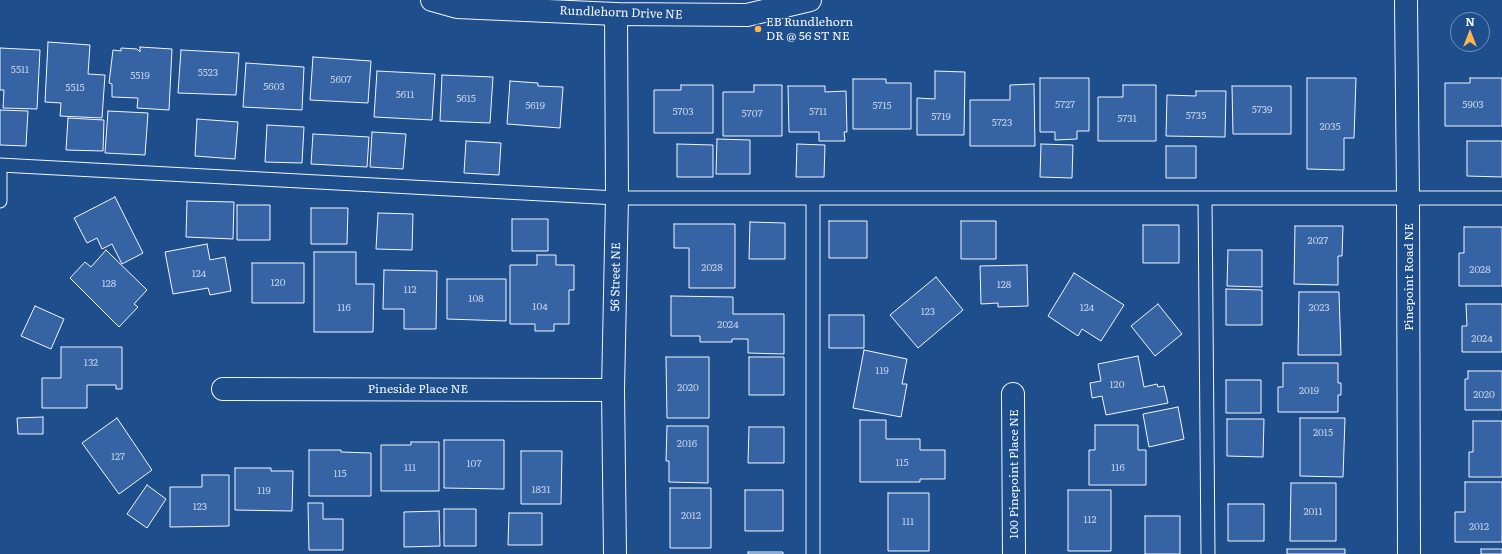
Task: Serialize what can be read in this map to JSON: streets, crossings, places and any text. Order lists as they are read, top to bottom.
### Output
{
  "streets": {
    "street": [
      "Rundlehorn Drive NE",
      "56 Street NE",
      "Pinepoint Road NE",
      "Pineside Place NE",
      "100 Pinepoint Place NE"
    ]
  },
  "crossings": [
    ["Rundlehorn Drive NE", "56 Street NE"],
    ["56 Street NE", "Pineside Place NE"]
  ],
  "places": ["EB Rundlehorn DR @ 56 ST NE"],
  "house_numbers": [
    "5511",
    "5523",
    "5519",
    "5607",
    "5603",
    "5515",
    "5611",
    "5615",
    "5727",
    "5903",
    "5619",
    "5715",
    "5739",
    "5703",
    "5711",
    "5707",
    "5735",
    "5719",
    "5731",
    "5723",
    "2035",
    "2027",
    "2028",
    "2028",
    "124",
    "120",
    "128",
    "128",
    "112",
    "108",
    "104",
    "116",
    "124",
    "2023",
    "123",
    "2024",
    "2024",
    "132",
    "119",
    "120",
    "2020",
    "2019",
    "2020",
    "2015",
    "2016",
    "127",
    "115",
    "107",
    "111",
    "116",
    "115",
    "1831",
    "119",
    "123",
    "2011",
    "2012",
    "112",
    "111",
    "2012"
  ],
  "north": "top"
}
